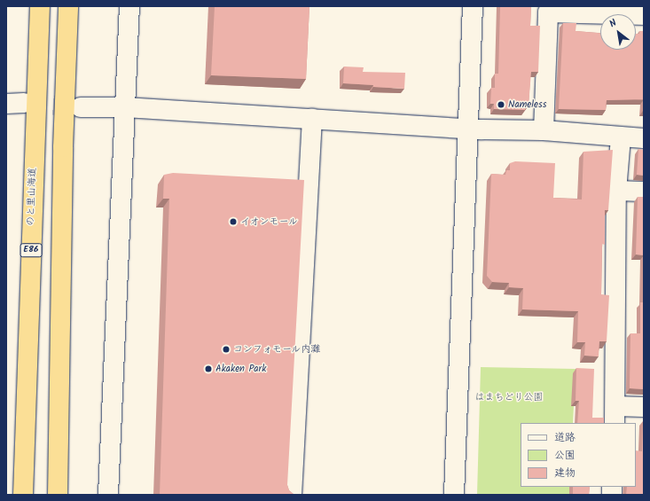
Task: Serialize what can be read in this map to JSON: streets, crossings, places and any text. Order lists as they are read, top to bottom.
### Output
{
  "streets": {
    "highway": ["のと里山海道", "E86"]
  },
  "parks": ["はまちどり公園"],
  "places": [
    "Nameless",
    "イオンモール",
    "コンフォモール内灘",
    "Akaken Park"
  ],
  "legend": ["道路", "公園", "建物"],
  "north": "top left"
}
